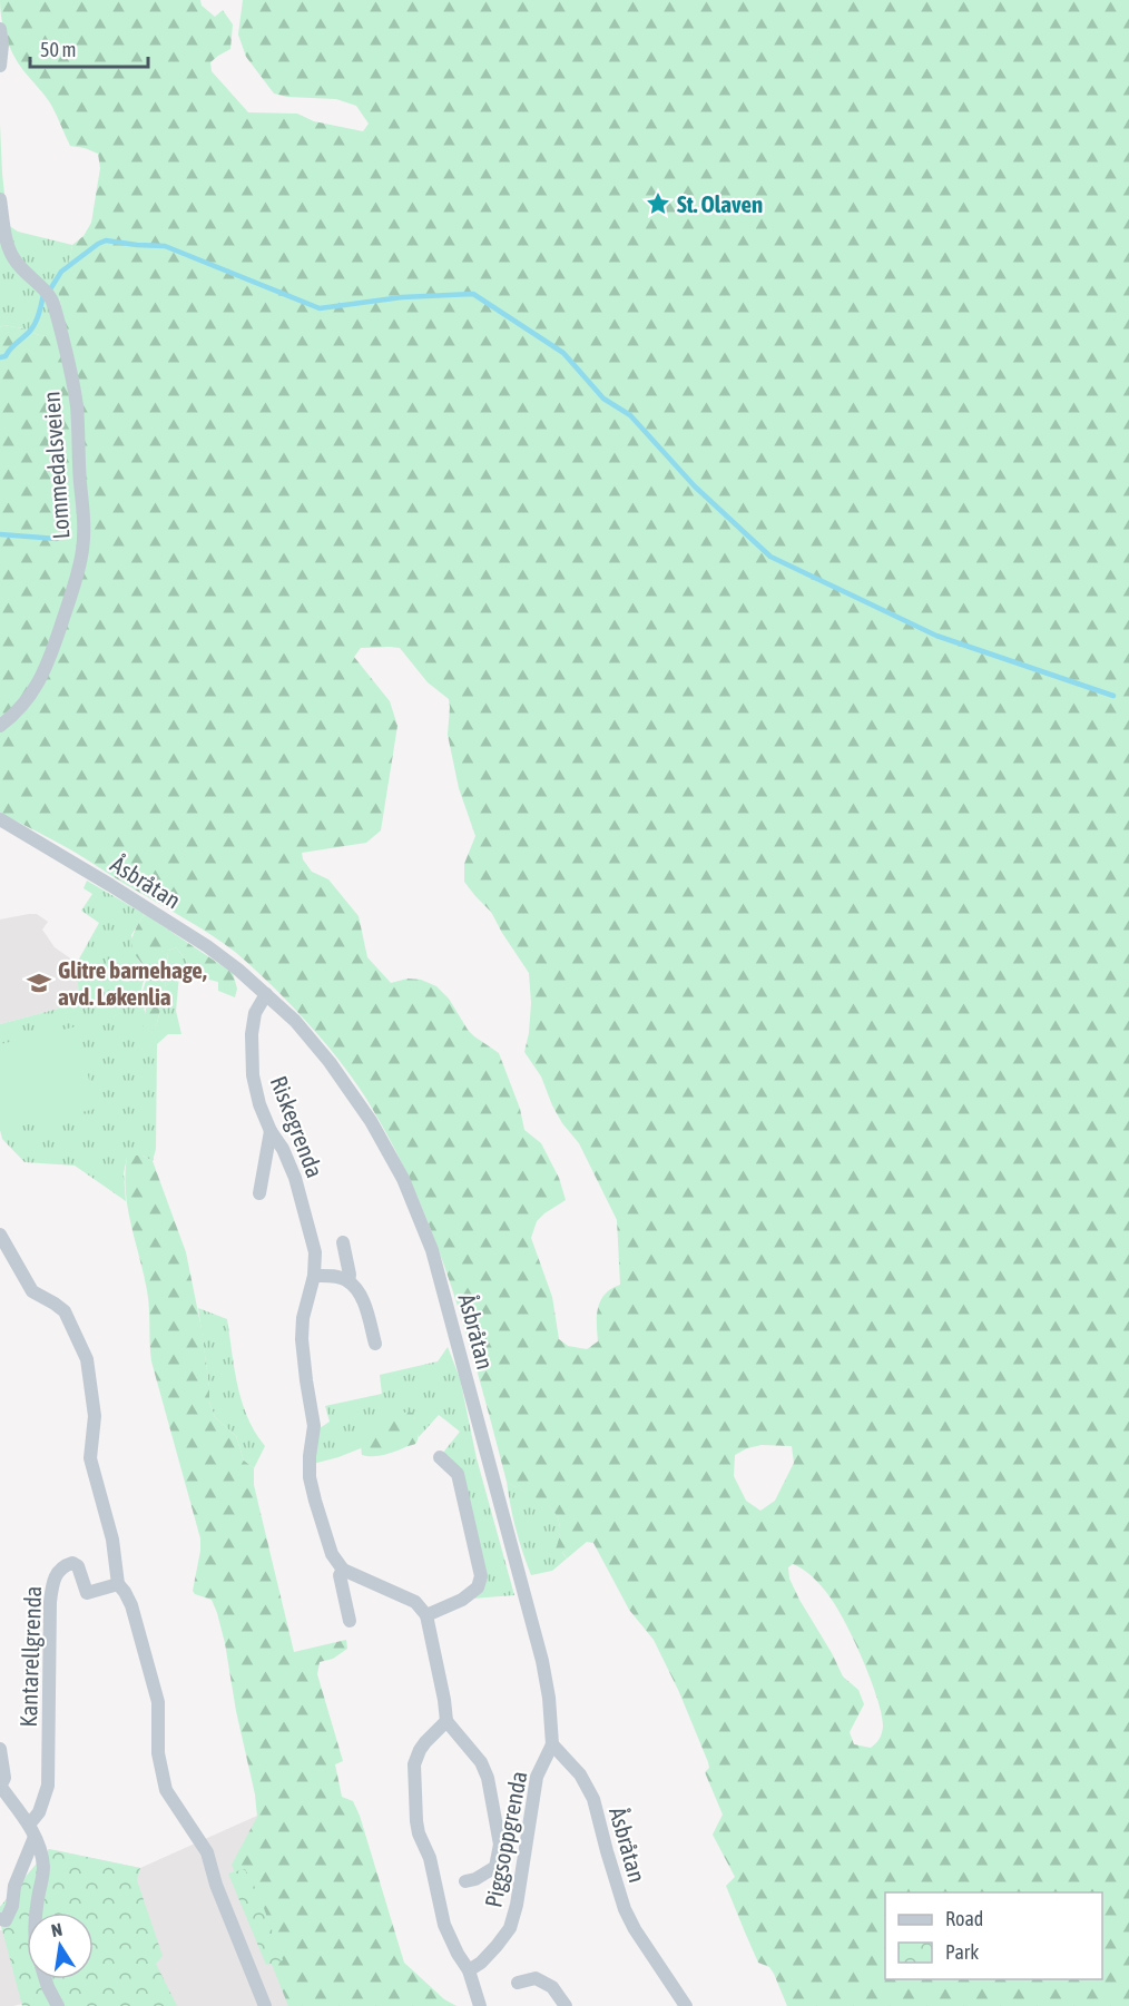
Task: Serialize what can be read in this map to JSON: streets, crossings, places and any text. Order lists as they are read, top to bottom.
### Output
{
  "streets": {
    "street": [
      "Lommedalsveien",
      "Åsbråtan",
      "Riskegrenda",
      "Kantarellgrenda",
      "Piggsoppgrenda"
    ]
  },
  "crossings": [
    ["Åsbråtan", "Riskegrenda"],
    ["Åsbråtan", "Piggsoppgrenda"]
  ],
  "places": {
    "place": ["St. Olaven"],
    "school or university": ["Glitre barnehage, avd. Løkenlia"]
  },
  "legend": ["Road", "Park"],
  "scale_bar": "50 m",
  "north": "top"
}
